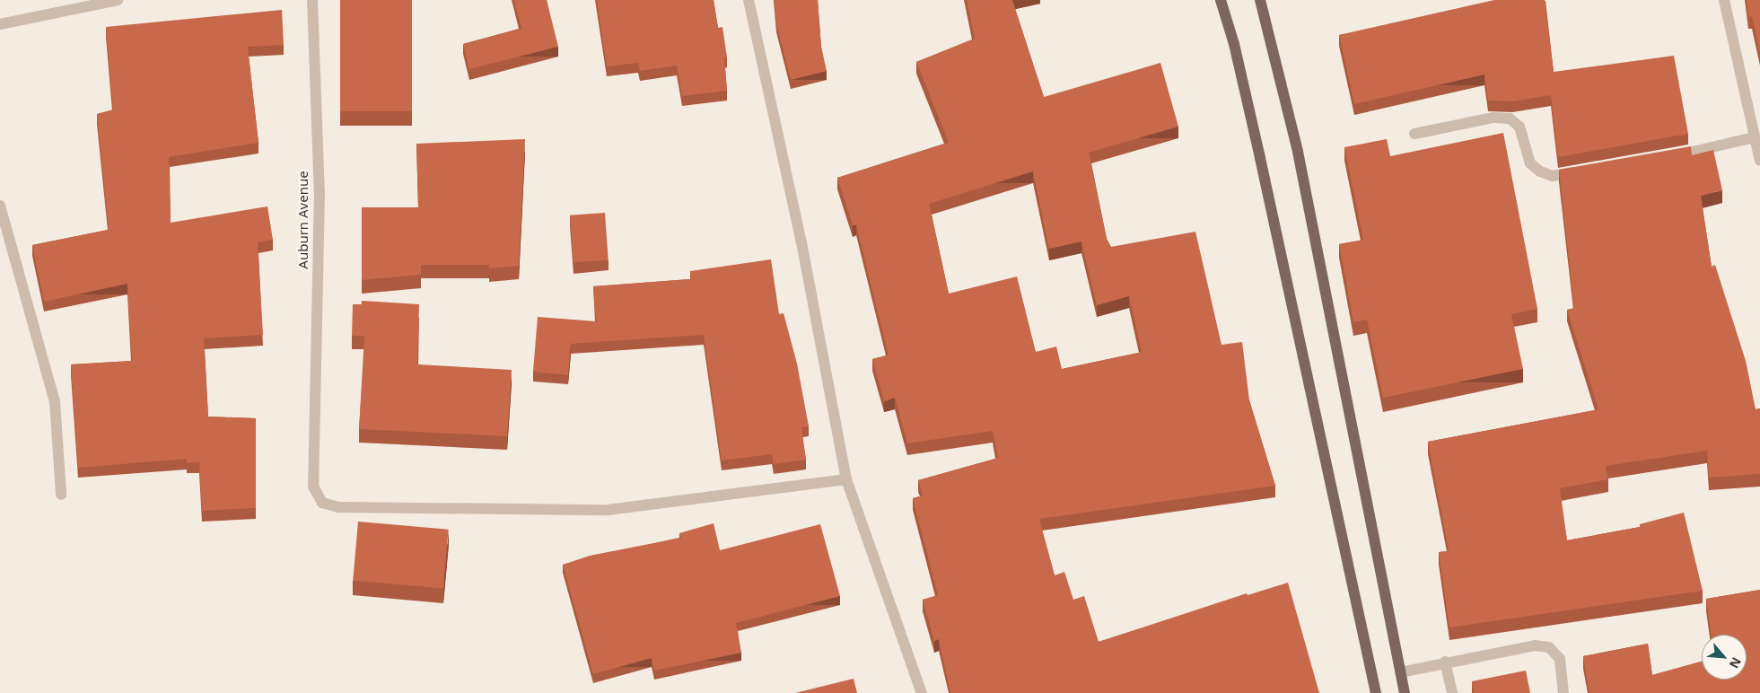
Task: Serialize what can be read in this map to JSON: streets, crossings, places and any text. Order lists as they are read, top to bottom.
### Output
{
  "streets": {
    "street": ["Auburn Avenue"]
  },
  "north": "bottom right"
}
